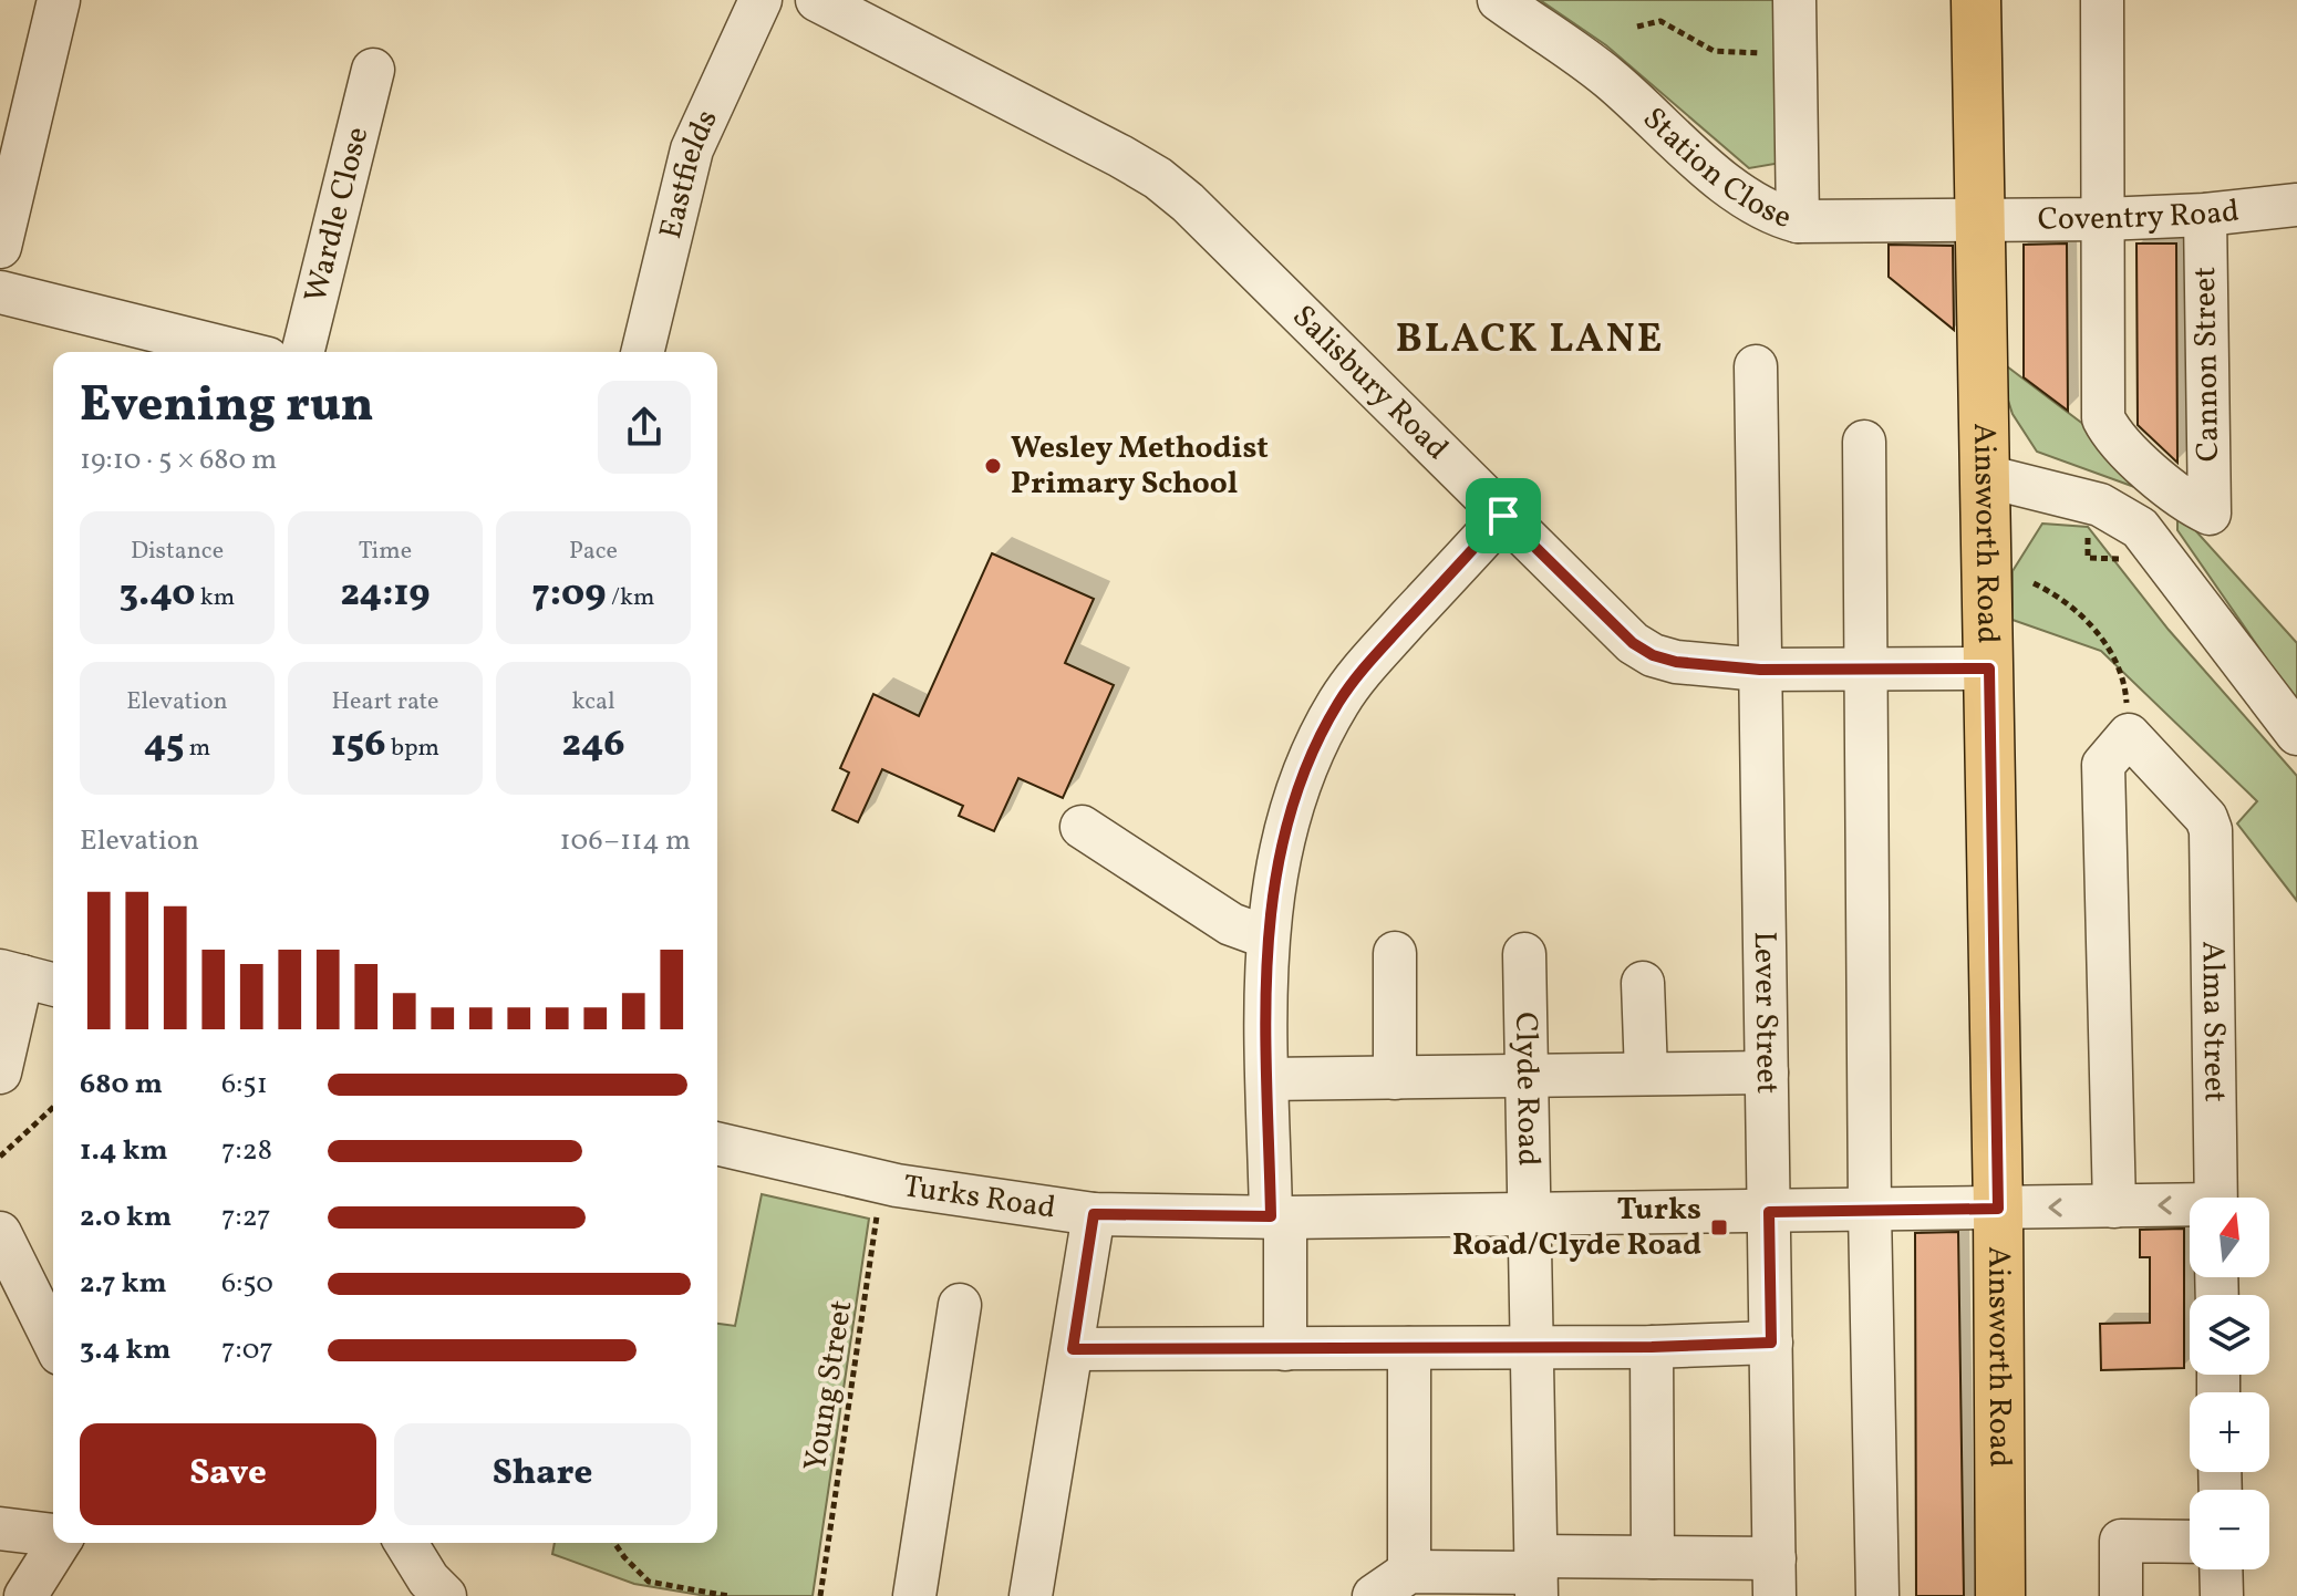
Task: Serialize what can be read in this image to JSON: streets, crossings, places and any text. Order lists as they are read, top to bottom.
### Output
{
  "streets": {
    "main road": ["Ainsworth Road"],
    "street": [
      "Station Close",
      "Eastfields",
      "Wardle Close",
      "Coventry Road",
      "Cannon Street",
      "Salisbury Road",
      "Lever Street",
      "Alma Street",
      "Clyde Road",
      "Turks Road"
    ],
    "path": ["Young Street"]
  },
  "crossings": [
    ["Station Close", "Coventry Road"],
    ["Station Close", "Ainsworth Road"],
    ["Coventry Road", "Cannon Street"],
    ["Coventry Road", "Ainsworth Road"],
    ["Salisbury Road", "Ainsworth Road"],
    ["Salisbury Road", "Lever Street"],
    ["Ainsworth Road", "Turks Road"],
    ["Lever Street", "Turks Road"],
    ["Clyde Road", "Turks Road"],
    ["Turks Road", "Young Street"]
  ],
  "districts": ["BLACK LANE"],
  "places": {
    "other": ["Wesley Methodist Primary School"],
    "transit": ["Turks Road/Clyde Road"]
  },
  "north": "top",
  "page": {
    "heading": ["Evening run", "19:10 · 5 × 680 m"],
    "stats": [
      ["Distance", "3.40 km"],
      ["Time", "24:19"],
      ["Pace", "7:09 /km"],
      ["Elevation", "45 m"],
      ["Heart rate", "156 bpm"],
      ["kcal", "246"]
    ],
    "chart": ["Elevation", "106–114 m"],
    "list": [
      {
        "name": "680 m",
        "note": "6:51"
      },
      {
        "name": "1.4 km",
        "note": "7:28"
      },
      {
        "name": "2.0 km",
        "note": "7:27"
      },
      {
        "name": "2.7 km",
        "note": "6:50"
      },
      {
        "name": "3.4 km",
        "note": "7:07"
      }
    ],
    "map_buttons": ["+", "−"],
    "buttons": ["Save", "Share"]
  }
}
